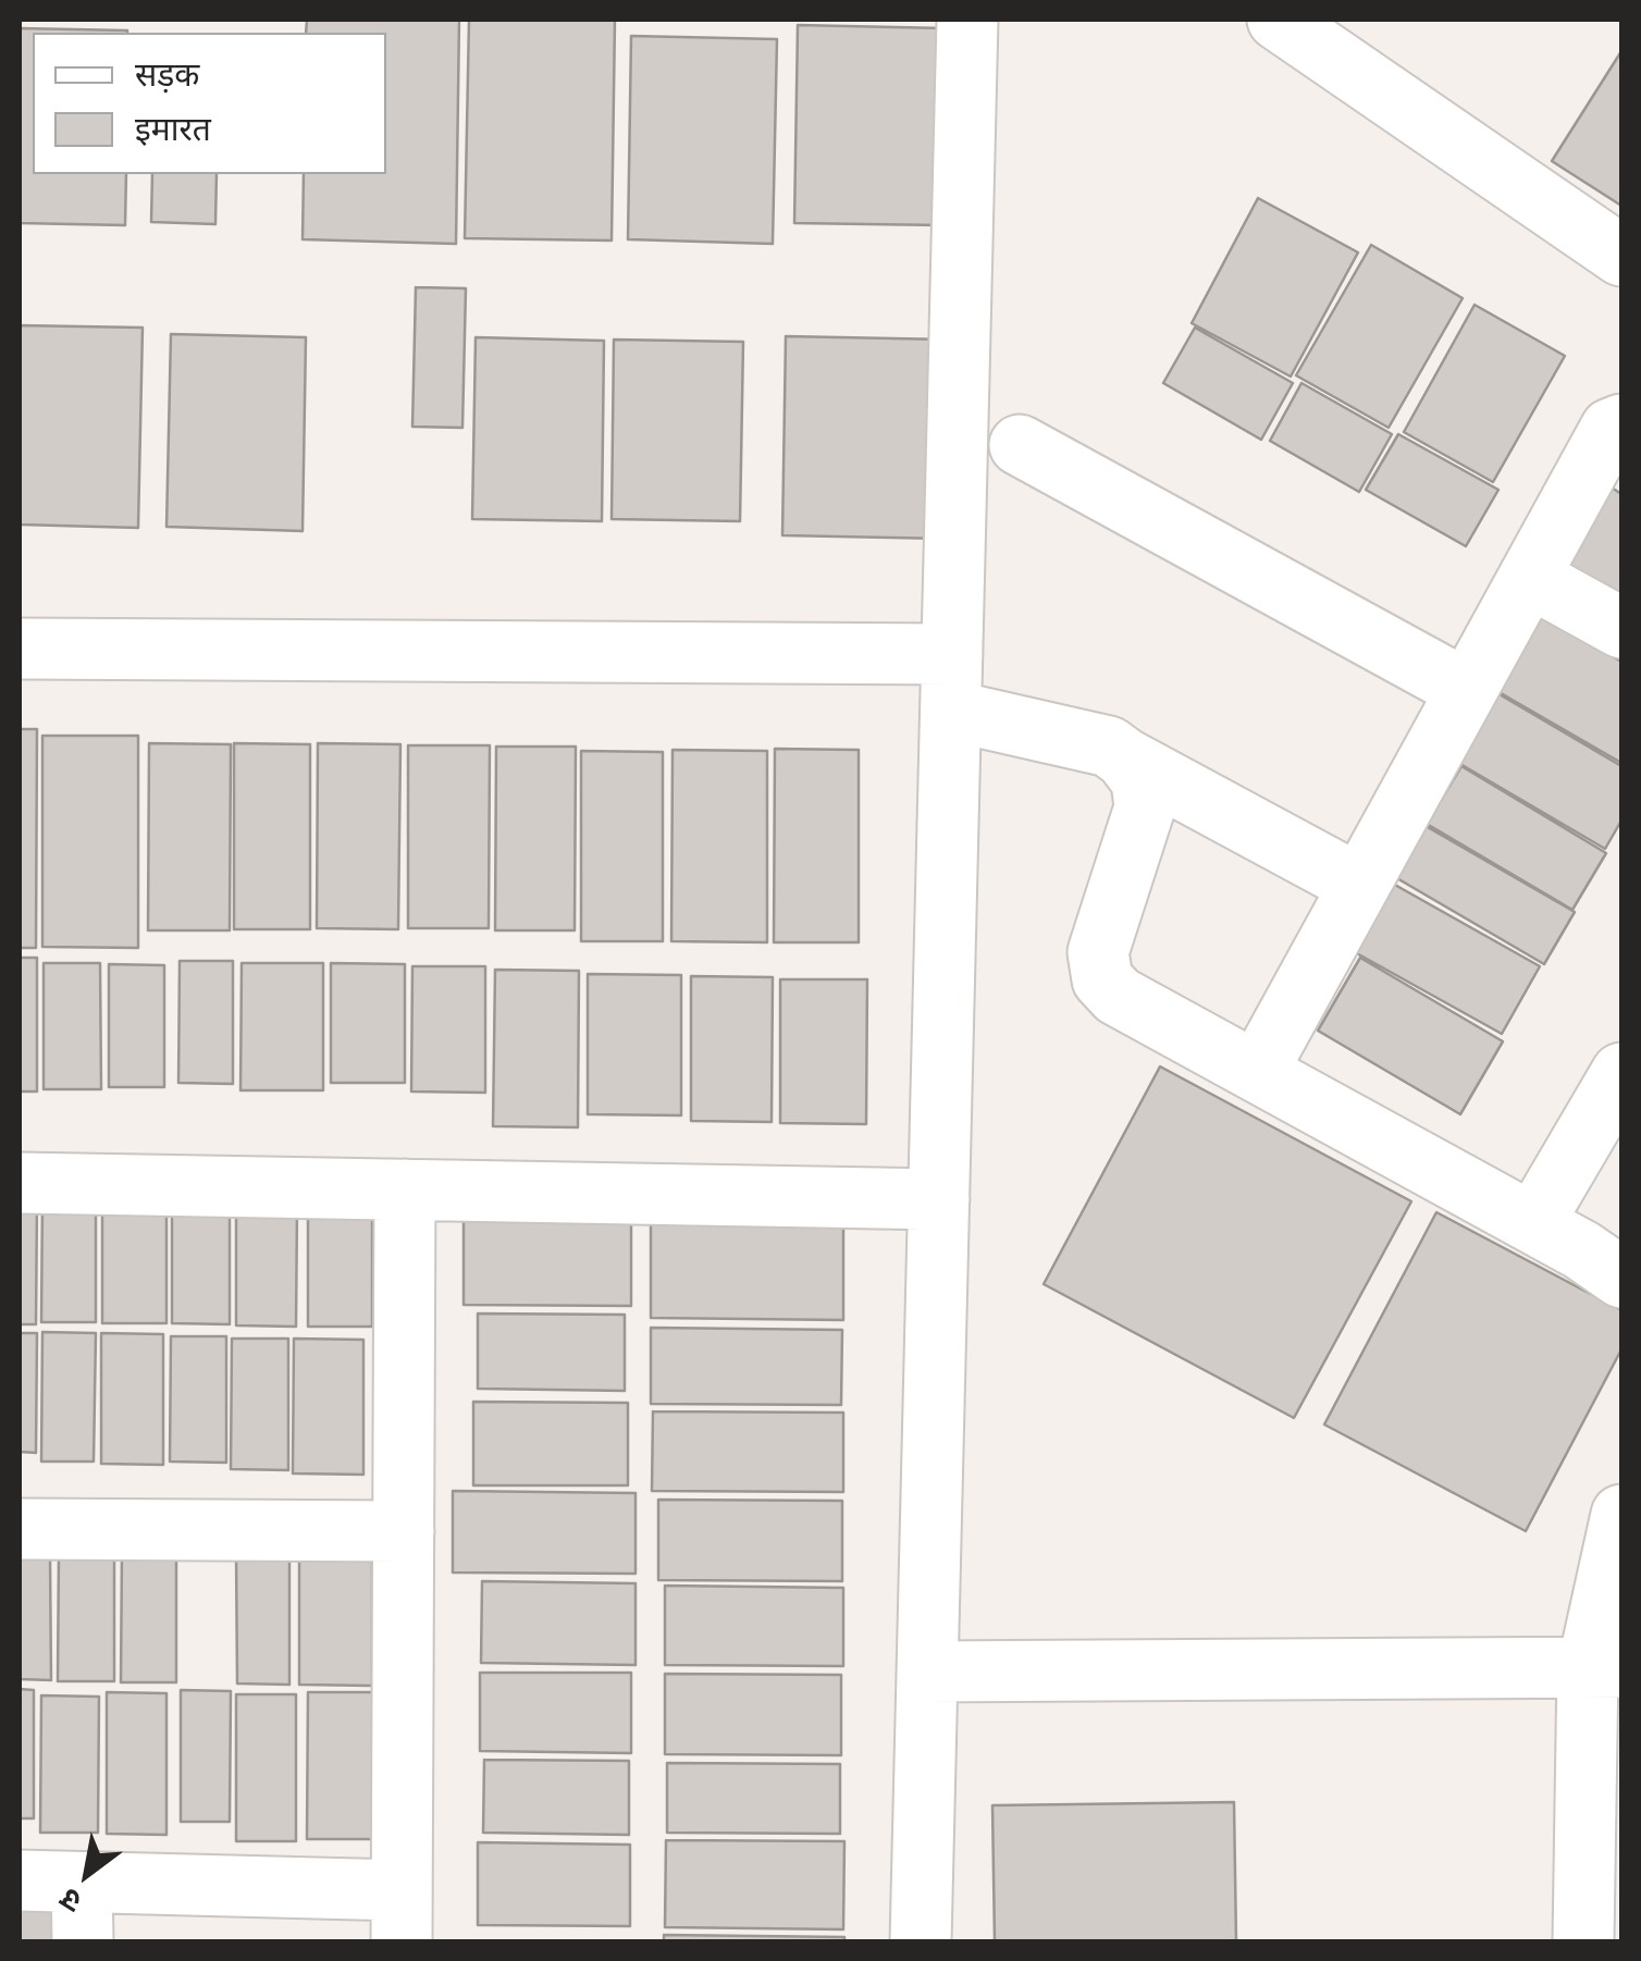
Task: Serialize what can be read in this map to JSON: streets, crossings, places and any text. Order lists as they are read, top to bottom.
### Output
{
  "legend": ["सड़क", "इमारत"],
  "north": "bottom left"
}
